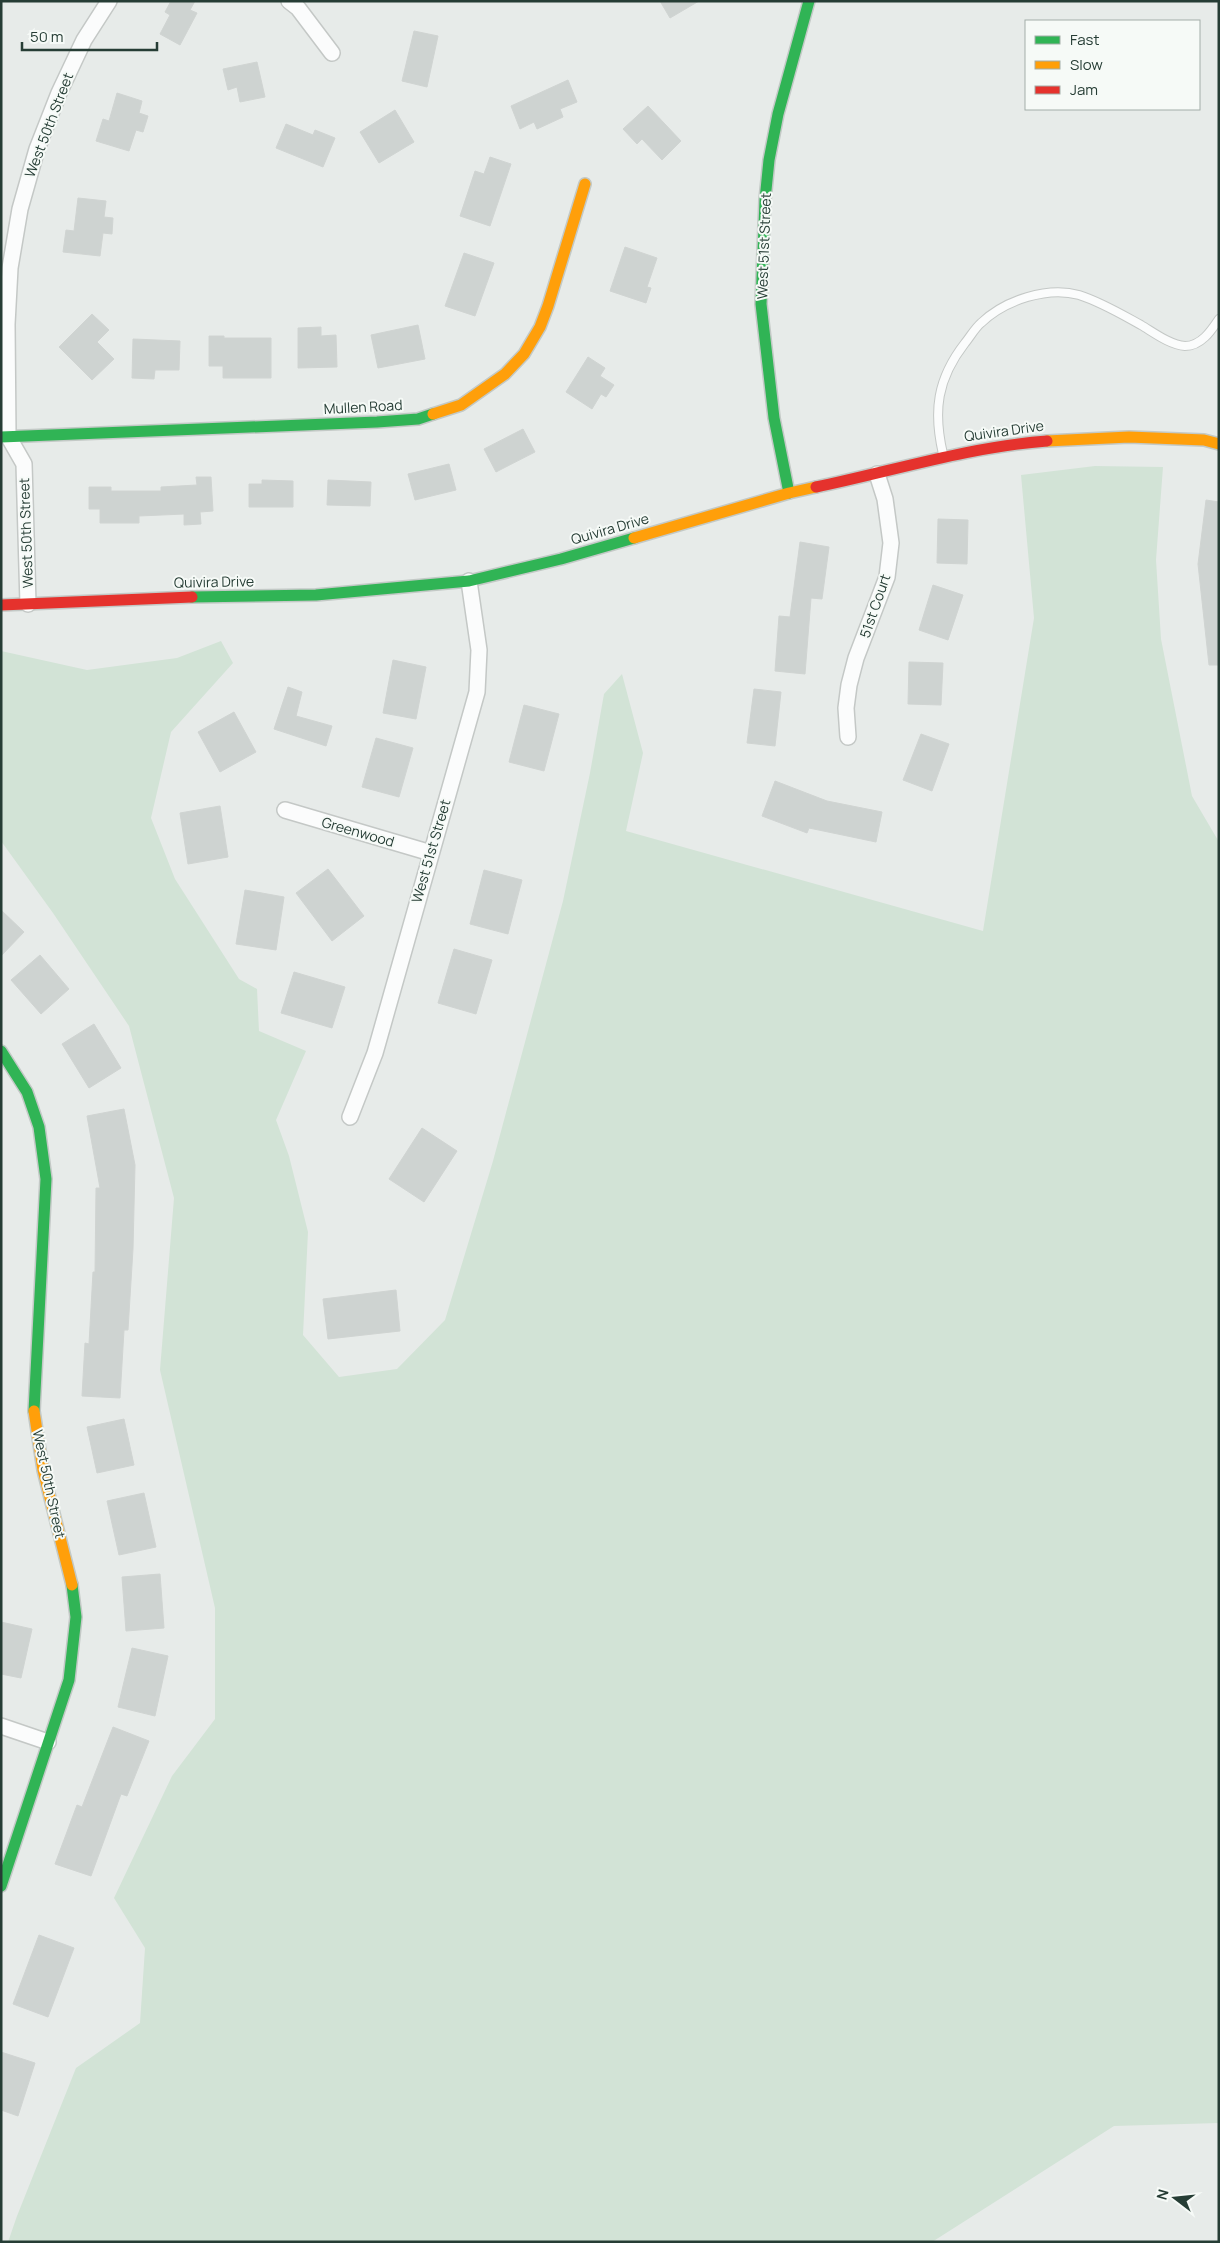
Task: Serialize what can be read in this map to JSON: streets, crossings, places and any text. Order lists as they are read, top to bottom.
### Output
{
  "streets": {
    "street": [
      "West 50th Street",
      "West 51st Street",
      "Mullen Road",
      "Quivira Drive",
      "51st Court",
      "Greenwood"
    ]
  },
  "crossings": [
    ["West 50th Street", "Mullen Road"],
    ["West 50th Street", "Quivira Drive"],
    ["West 51st Street", "Quivira Drive"],
    ["West 51st Street", "Greenwood"],
    ["Quivira Drive", "51st Court"]
  ],
  "legend": ["Fast", "Slow", "Jam"],
  "scale_bar": "50 m",
  "north": "left"
}
